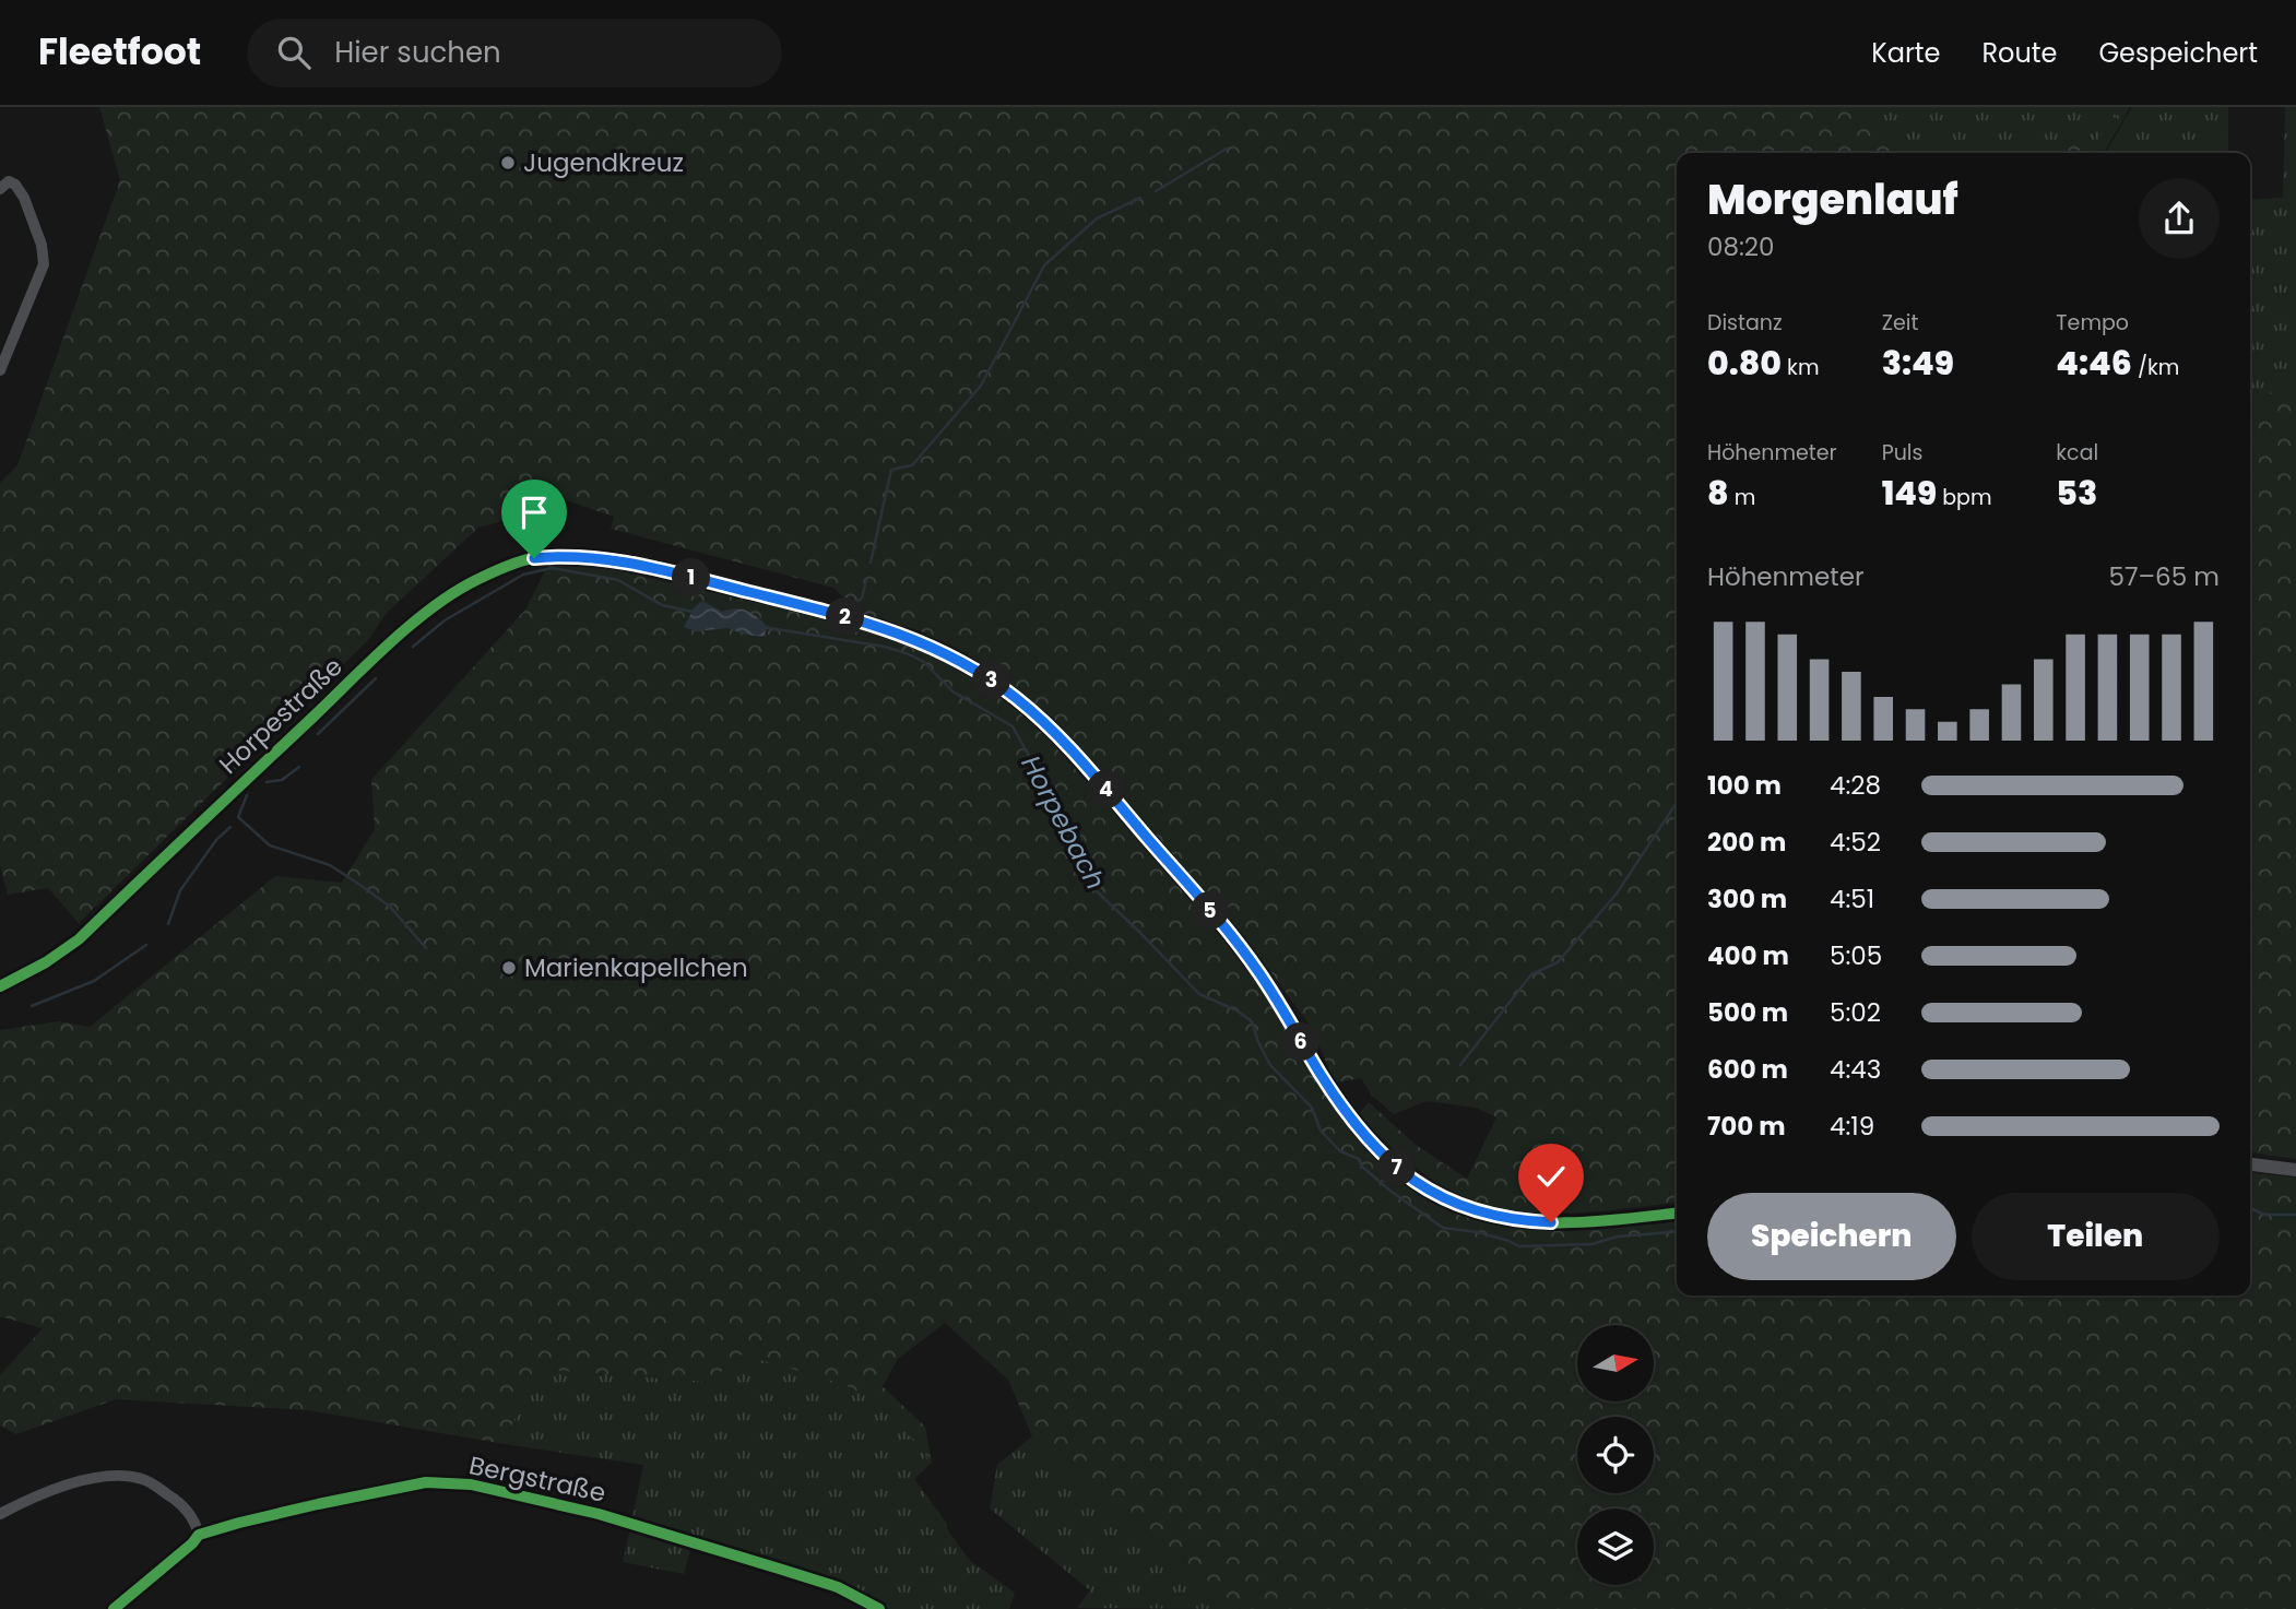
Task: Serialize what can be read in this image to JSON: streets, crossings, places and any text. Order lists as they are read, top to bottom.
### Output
{
  "streets": {
    "street": ["Horpestraße", "Bergstraße"]
  },
  "water": ["Horpebach"],
  "places": ["Jugendkreuz", "Marienkapellchen"],
  "north": "right",
  "page": {
    "header": "Fleetfoot",
    "search": "Hier suchen",
    "nav": ["Karte", "Route", "Gespeichert"],
    "heading": ["Morgenlauf", "08:20"],
    "stats": [
      ["Distanz", "0.80 km"],
      ["Zeit", "3:49"],
      ["Tempo", "4:46 /km"],
      ["Höhenmeter", "8 m"],
      ["Puls", "149 bpm"],
      ["kcal", "53"]
    ],
    "chart": ["Höhenmeter", "57–65 m"],
    "pins": [
      "1",
      "2",
      "3",
      "4",
      "5",
      "6",
      "7"
    ],
    "list": [
      {
        "name": "100 m",
        "note": "4:28"
      },
      {
        "name": "200 m",
        "note": "4:52"
      },
      {
        "name": "300 m",
        "note": "4:51"
      },
      {
        "name": "400 m",
        "note": "5:05"
      },
      {
        "name": "500 m",
        "note": "5:02"
      },
      {
        "name": "600 m",
        "note": "4:43"
      },
      {
        "name": "700 m",
        "note": "4:19"
      }
    ],
    "buttons": ["Speichern", "Teilen"]
  }
}
